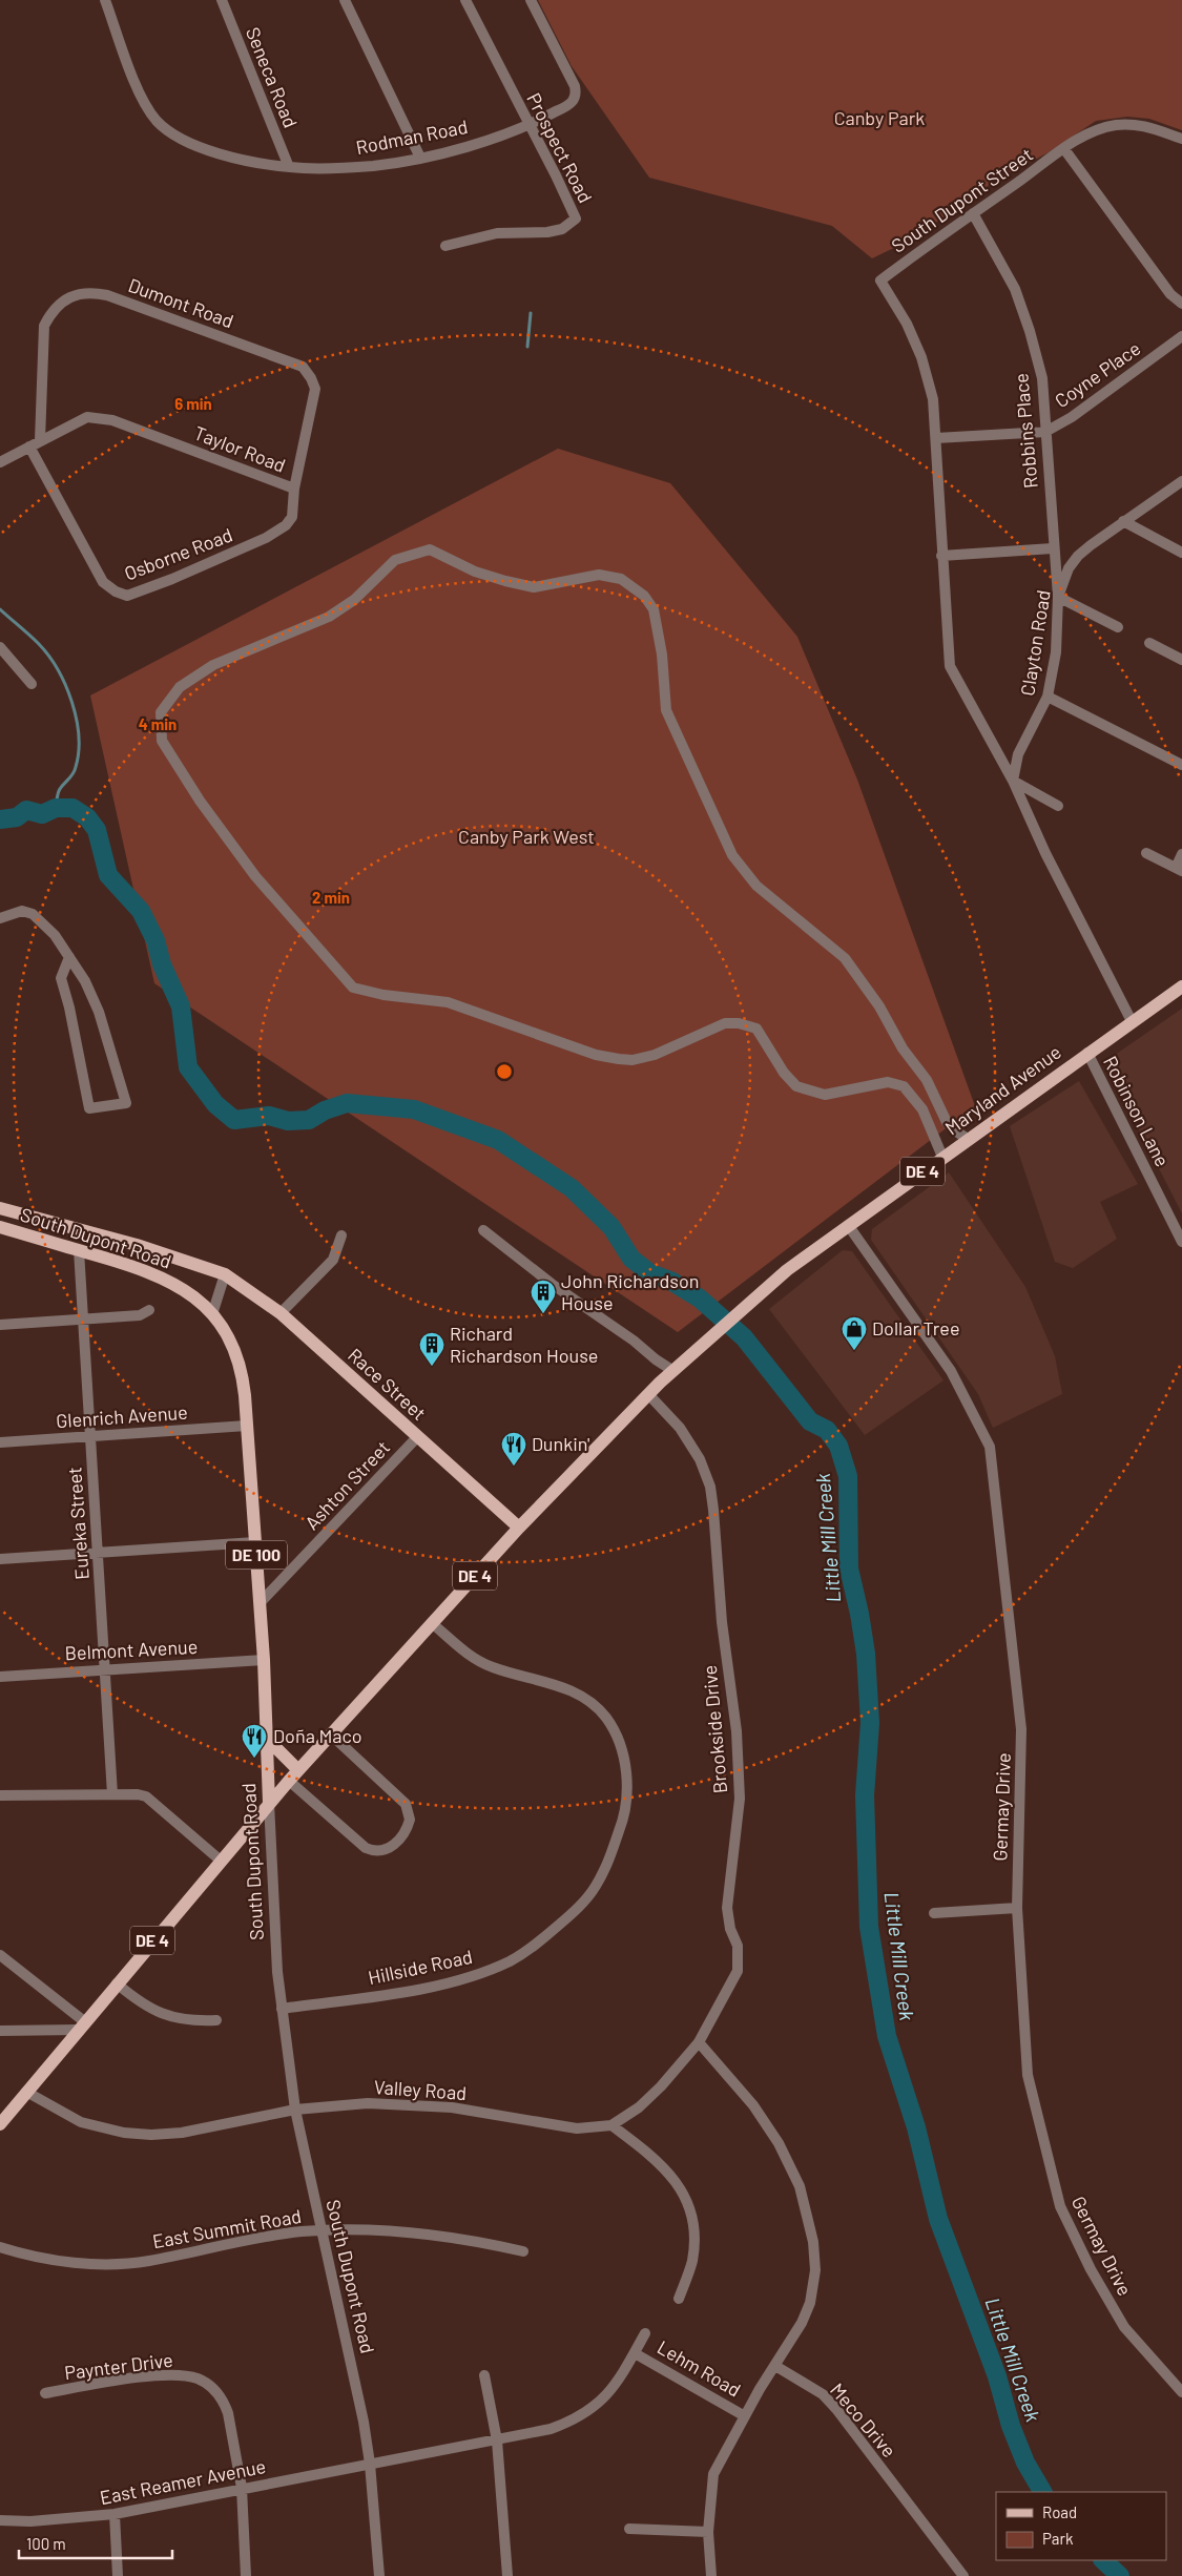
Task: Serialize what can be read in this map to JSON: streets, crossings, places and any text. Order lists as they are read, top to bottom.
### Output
{
  "streets": {
    "main road": [
      "Maryland Avenue",
      "DE 4",
      "South Dupont Road",
      "Race Street",
      "DE 100"
    ],
    "street": [
      "Seneca Road",
      "Rodman Road",
      "Prospect Road",
      "South Dupont Street",
      "Dumont Road",
      "Coyne Place",
      "Robbins Place",
      "Taylor Road",
      "Osborne Road",
      "Clayton Road",
      "Robinson Lane",
      "Glenrich Avenue",
      "Ashton Street",
      "Eureka Street",
      "Belmont Avenue",
      "Brookside Drive",
      "Germay Drive",
      "Hillside Road",
      "Valley Road",
      "East Summit Road",
      "Paynter Drive",
      "Lehm Road",
      "Meco Drive",
      "East Reamer Avenue"
    ]
  },
  "crossings": [
    ["Seneca Road", "Rodman Road"],
    ["Rodman Road", "Prospect Road"],
    ["South Dupont Street", "Coyne Place"],
    ["South Dupont Street", "Robbins Place"],
    ["Dumont Road", "Taylor Road"],
    ["Dumont Road", "Osborne Road"],
    ["Coyne Place", "Robbins Place"],
    ["Robbins Place", "Clayton Road"],
    ["Taylor Road", "Osborne Road"],
    ["Maryland Avenue", "Robinson Lane"],
    ["Maryland Avenue", "DE 4"],
    ["Maryland Avenue", "Germay Drive"],
    ["DE 4", "South Dupont Road"],
    ["DE 4", "Race Street"],
    ["DE 4", "Brookside Drive"],
    ["DE 4", "Germay Drive"],
    ["DE 4", "Hillside Road"],
    ["DE 4", "Valley Road"],
    ["South Dupont Road", "Race Street"],
    ["South Dupont Road", "Glenrich Avenue"],
    ["South Dupont Road", "Ashton Street"],
    ["South Dupont Road", "Eureka Street"],
    ["South Dupont Road", "Belmont Avenue"],
    ["South Dupont Road", "Hillside Road"],
    ["South Dupont Road", "Valley Road"],
    ["South Dupont Road", "East Summit Road"],
    ["South Dupont Road", "East Reamer Avenue"],
    ["Race Street", "Ashton Street"],
    ["Glenrich Avenue", "Eureka Street"],
    ["Eureka Street", "Belmont Avenue"],
    ["Brookside Drive", "Valley Road"],
    ["Paynter Drive", "East Reamer Avenue"]
  ],
  "water": ["Little Mill Creek"],
  "parks": ["Canby Park", "Canby Park West"],
  "places": {
    "building": ["John Richardson House", "Richard Richardson House"],
    "shop": ["Dollar Tree"],
    "restaurant": ["Dunkin'", "Doña Maco"]
  },
  "legend": ["Road", "Park"],
  "scale_bar": "100 m",
  "rings": ["6 min", "4 min", "2 min"]
}
